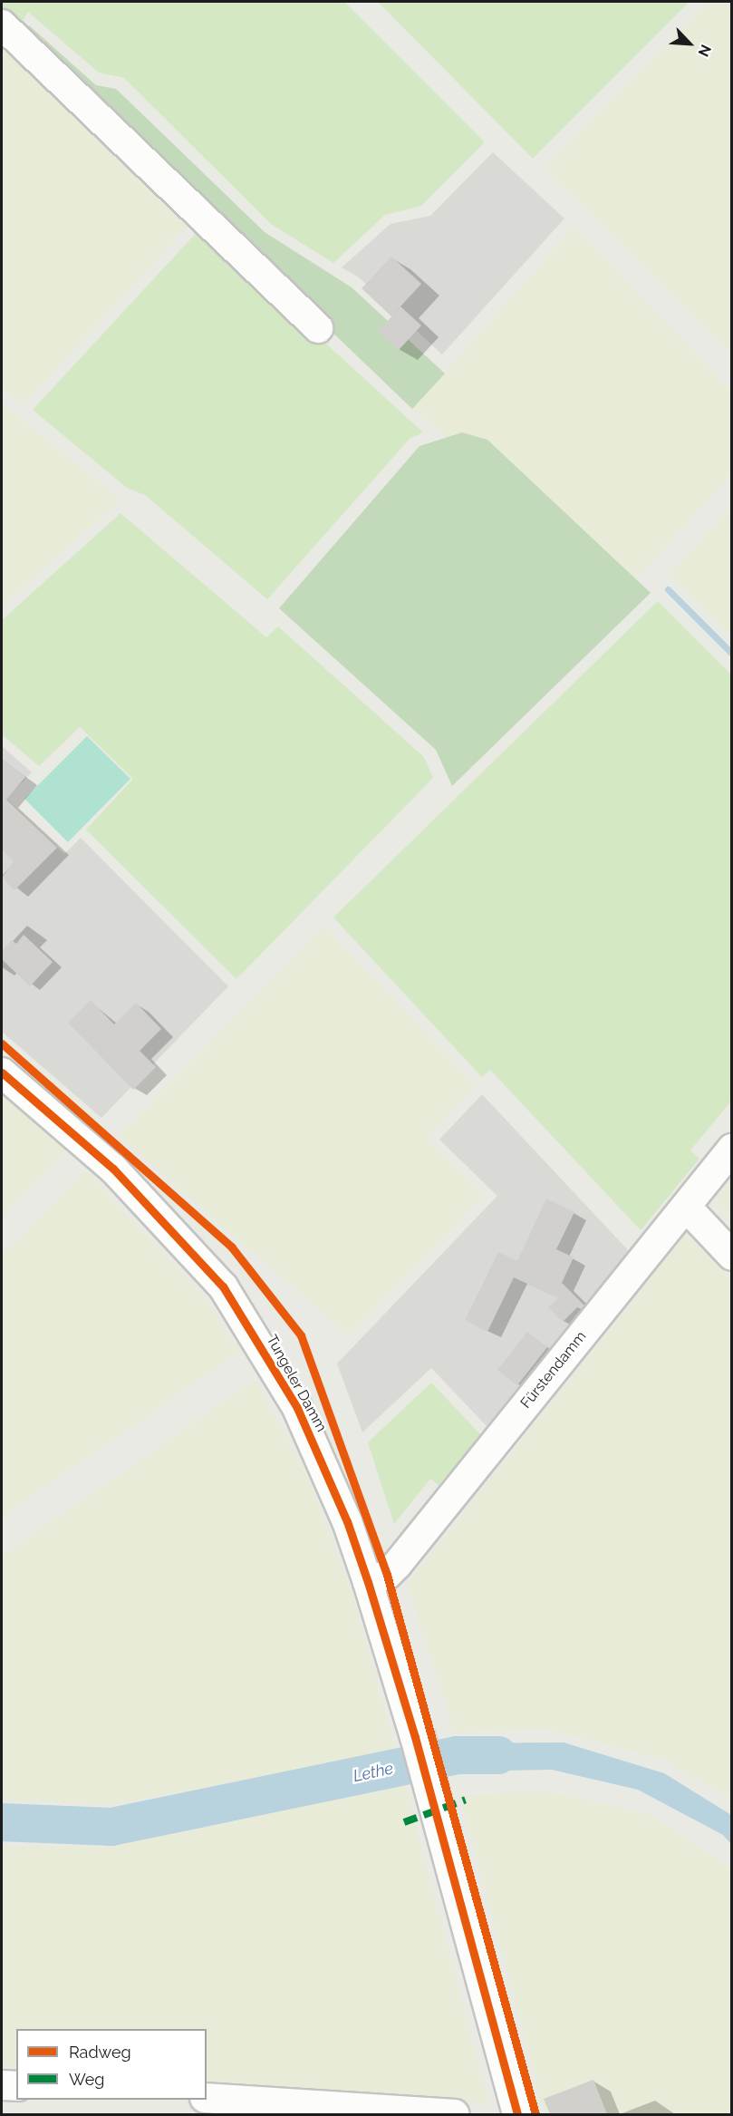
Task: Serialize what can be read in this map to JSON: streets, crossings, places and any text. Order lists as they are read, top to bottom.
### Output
{
  "streets": {
    "street": ["Fürstendamm", "Tungeler Damm"]
  },
  "crossings": [
    ["Fürstendamm", "Tungeler Damm"]
  ],
  "water": ["Lethe"],
  "legend": ["Radweg", "Weg"],
  "north": "bottom right"
}
